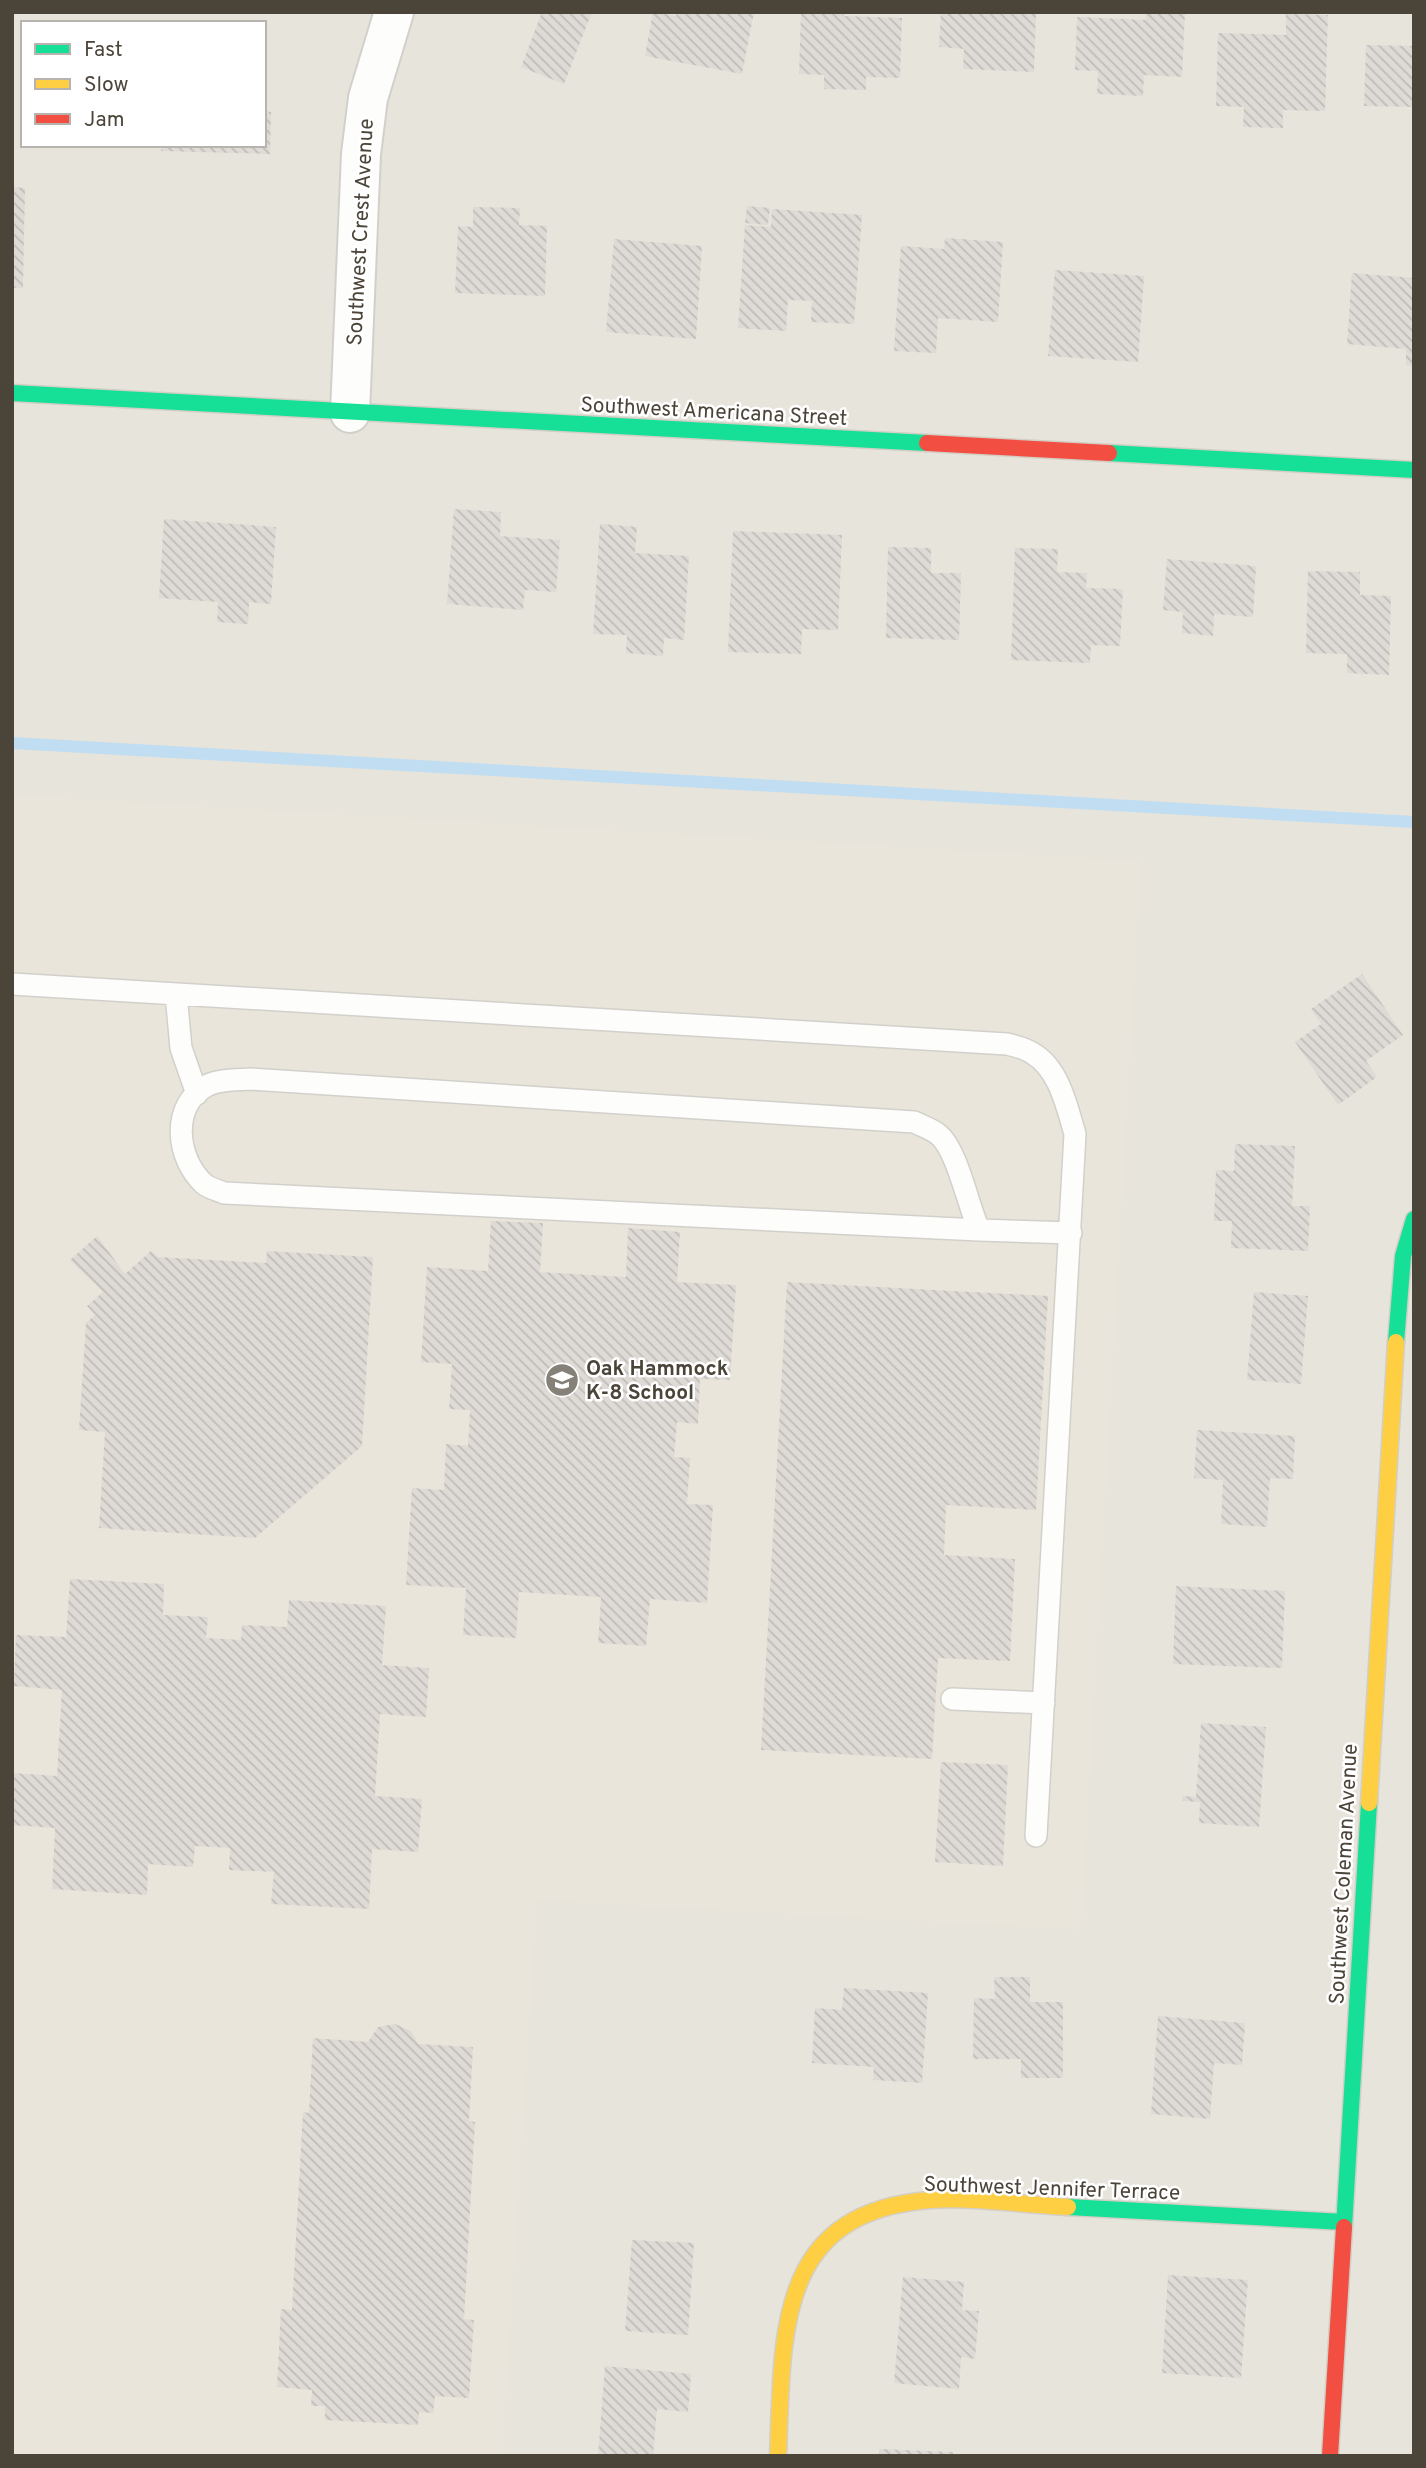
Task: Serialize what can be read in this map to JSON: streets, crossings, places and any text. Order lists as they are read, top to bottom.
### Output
{
  "streets": {
    "street": [
      "Southwest Crest Avenue",
      "Southwest Americana Street",
      "Southwest Coleman Avenue",
      "Southwest Jennifer Terrace"
    ]
  },
  "crossings": [
    ["Southwest Crest Avenue", "Southwest Americana Street"],
    ["Southwest Coleman Avenue", "Southwest Jennifer Terrace"]
  ],
  "places": {
    "school or university": ["Oak Hammock K-8 School"]
  },
  "legend": ["Fast", "Slow", "Jam"]
}
